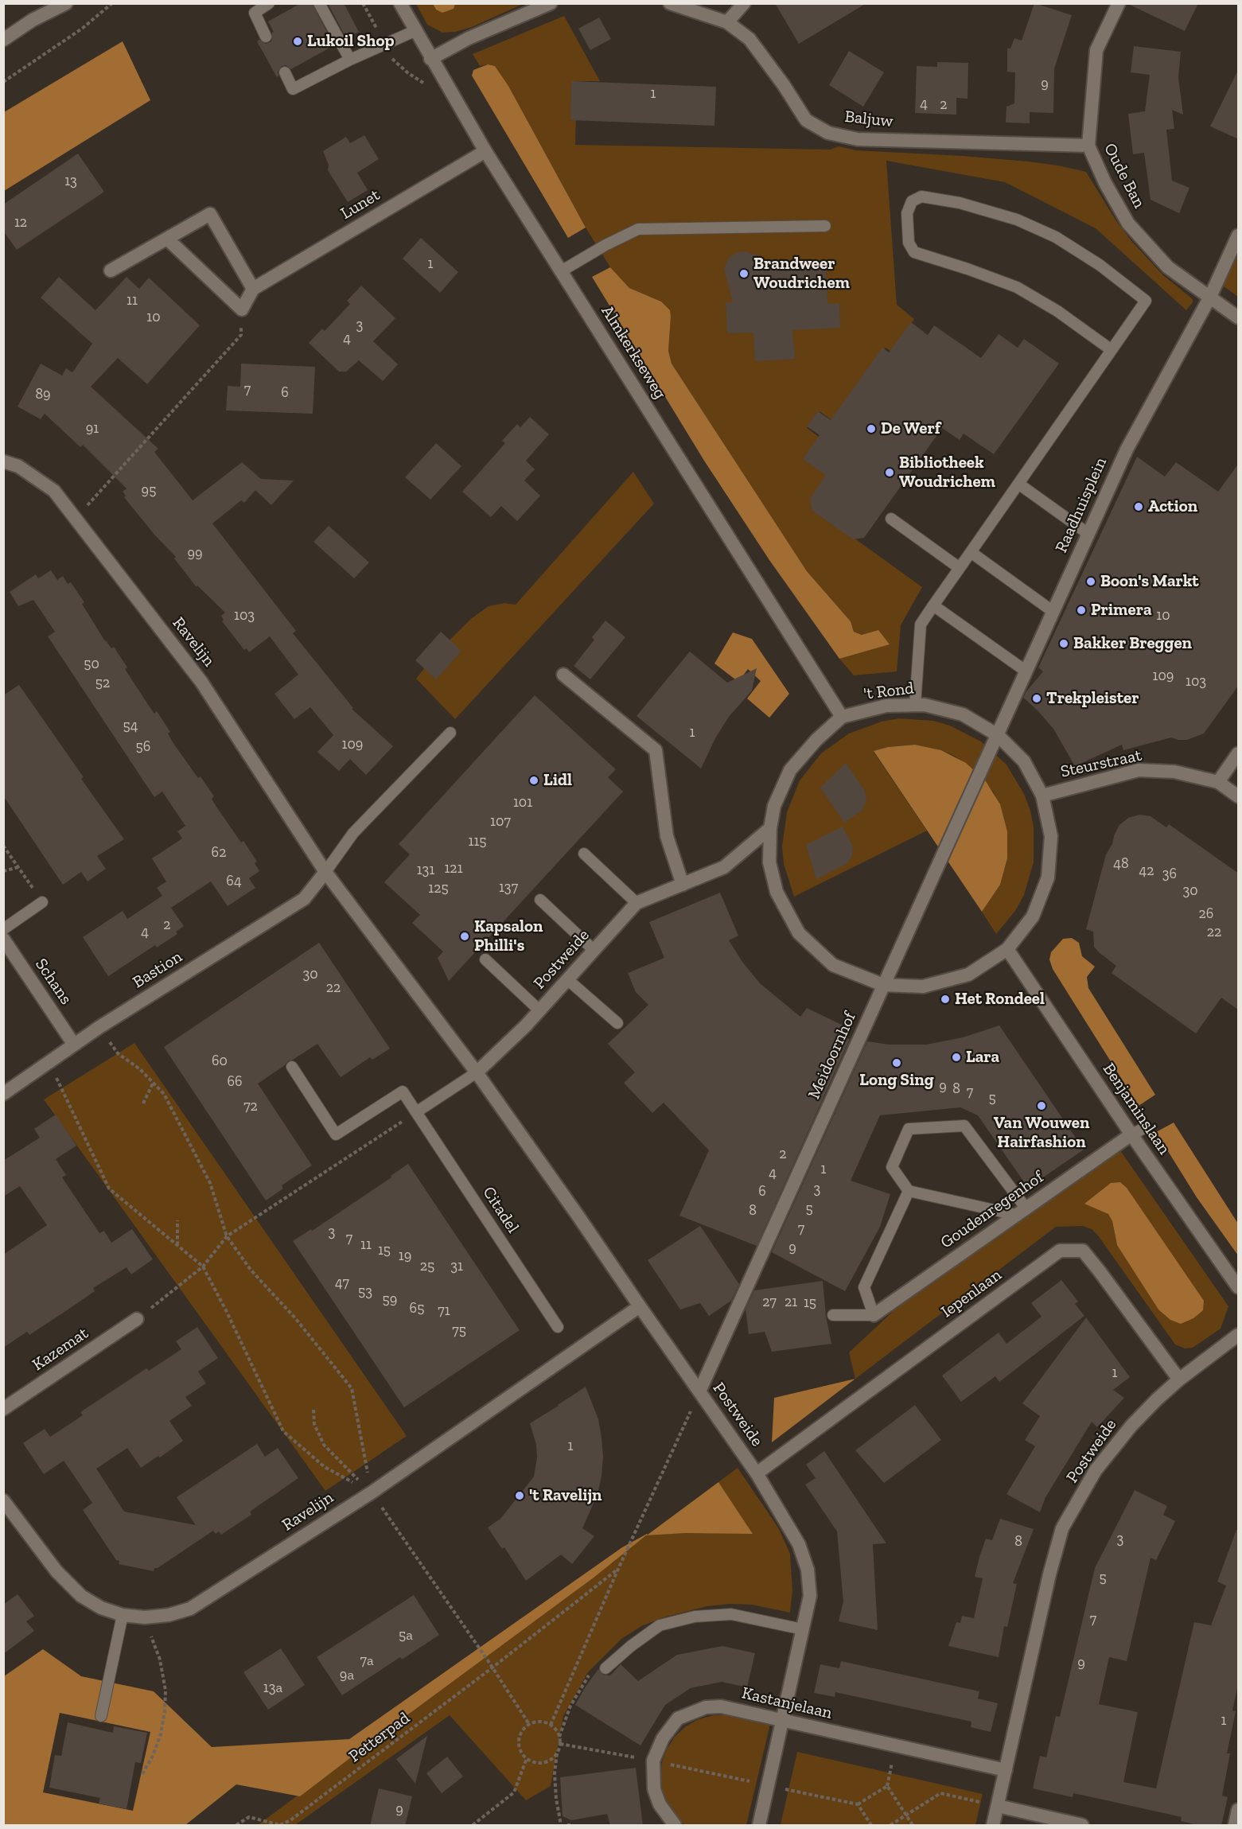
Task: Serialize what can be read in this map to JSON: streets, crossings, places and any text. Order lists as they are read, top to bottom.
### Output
{
  "streets": {
    "street": [
      "Baljuw",
      "Oude Ban",
      "Lunet",
      "Almkerkseweg",
      "Raadhuisplein",
      "Ravelijn",
      "'t Rond",
      "Steurstraat",
      "Postweide",
      "Bastion",
      "Schans",
      "Meidoornhof",
      "Benjaminslaan",
      "Goudenregenhof",
      "Iepenlaan",
      "Kazemat",
      "Kastanjelaan"
    ],
    "lane": ["Citadel"],
    "path": ["Petterpad"]
  },
  "crossings": [
    ["Baljuw", "Oude Ban"],
    ["Oude Ban", "Raadhuisplein"],
    ["Lunet", "Almkerkseweg"],
    ["Almkerkseweg", "'t Rond"],
    ["Raadhuisplein", "'t Rond"],
    ["Raadhuisplein", "Meidoornhof"],
    ["Ravelijn", "Postweide"],
    ["Ravelijn", "Bastion"],
    ["'t Rond", "Steurstraat"],
    ["'t Rond", "Postweide"],
    ["'t Rond", "Meidoornhof"],
    ["'t Rond", "Benjaminslaan"],
    ["Postweide", "Bastion"],
    ["Postweide", "Meidoornhof"],
    ["Postweide", "Iepenlaan"],
    ["Postweide", "Kastanjelaan"],
    ["Bastion", "Schans"],
    ["Benjaminslaan", "Goudenregenhof"]
  ],
  "places": [
    "Lukoil Shop",
    "Brandweer Woudrichem",
    "De Werf",
    "Bibliotheek Woudrichem",
    "Action",
    "Boon's Markt",
    "Primera",
    "Bakker Breggen",
    "Trekpleister",
    "Lidl",
    "Kapsalon Philli's",
    "Het Rondeel",
    "Lara",
    "Long Sing",
    "Van Wouwen Hairfashion",
    "'t Ravelijn"
  ],
  "house_numbers": [
    "9",
    "1",
    "4",
    "2",
    "13",
    "12",
    "1",
    "11",
    "10",
    "3",
    "4",
    "7",
    "6",
    "89",
    "91",
    "95",
    "99",
    "103",
    "10",
    "50",
    "109",
    "103",
    "52",
    "54",
    "1",
    "109",
    "56",
    "101",
    "107",
    "115",
    "62",
    "48",
    "121",
    "131",
    "42",
    "36",
    "64",
    "137",
    "125",
    "30",
    "26",
    "2",
    "4",
    "22",
    "30",
    "22",
    "60",
    "66",
    "9",
    "8",
    "7",
    "5",
    "72",
    "2",
    "1",
    "4",
    "3",
    "6",
    "5",
    "8",
    "7",
    "3",
    "7",
    "11",
    "9",
    "15",
    "19",
    "25",
    "31",
    "47",
    "53",
    "59",
    "27",
    "21",
    "15",
    "65",
    "71",
    "75",
    "1",
    "1",
    "3",
    "8",
    "5",
    "7",
    "5a",
    "7a",
    "9",
    "9a",
    "13a",
    "1",
    "9"
  ]
}
